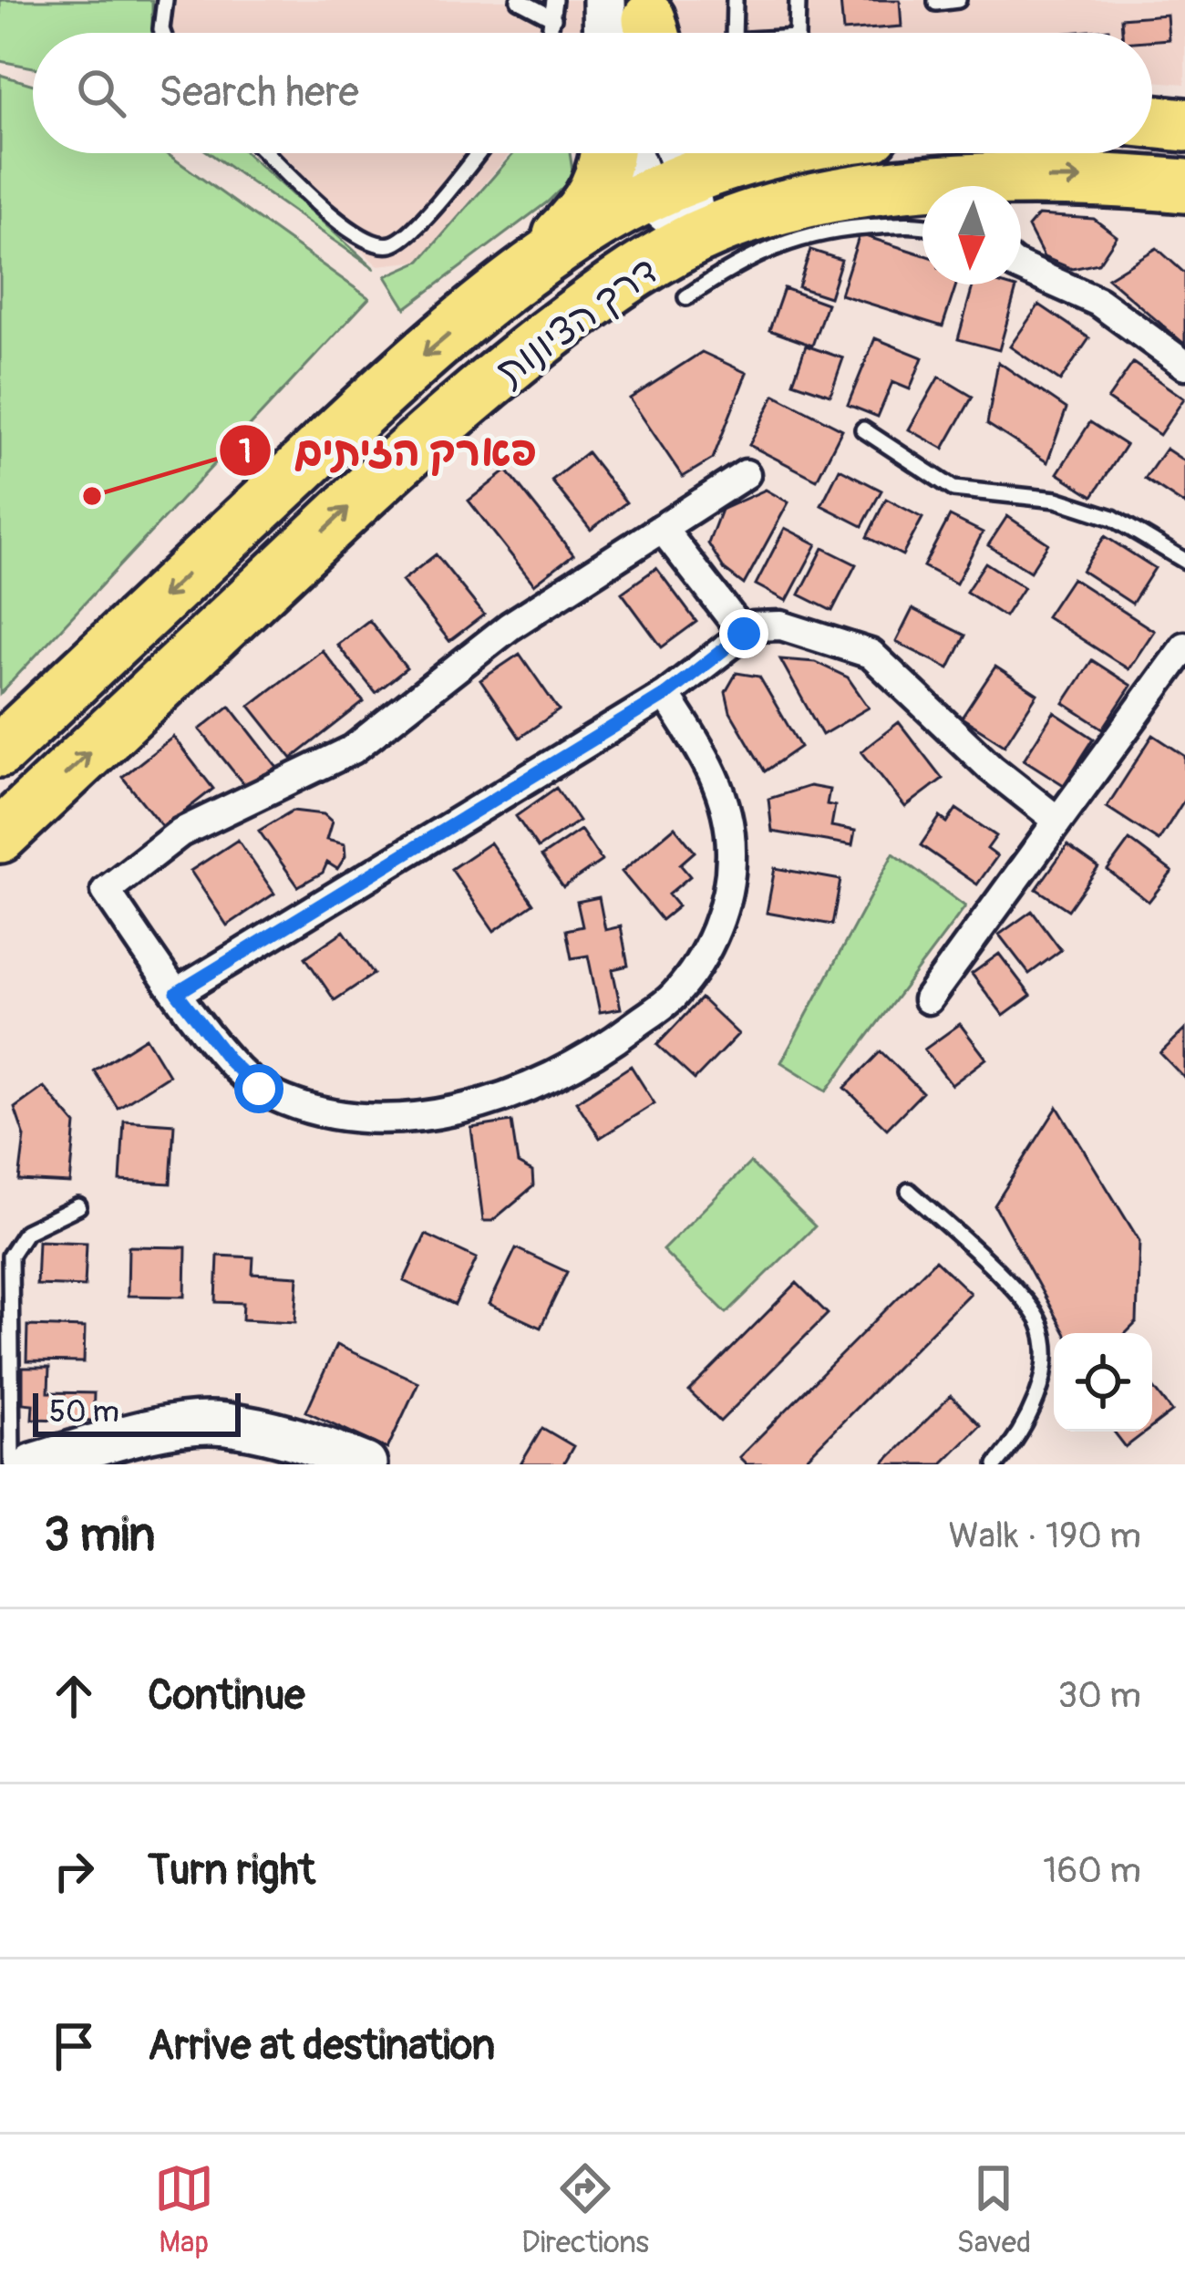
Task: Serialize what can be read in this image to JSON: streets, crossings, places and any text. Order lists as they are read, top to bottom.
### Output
{
  "streets": {
    "highway": ["דרך הציונות"]
  },
  "places": ["פארק הזיתים"],
  "scale_bar": "50 m",
  "north": "bottom",
  "page": {
    "search": "Search here",
    "scale": "50 m",
    "heading": ["3 min", "Walk · 190 m"],
    "list": [
      ["Continue", "30 m"],
      ["Turn right", "160 m"],
      "Arrive at destination"
    ],
    "nav": ["Map", "Directions", "Saved"]
  }
}
